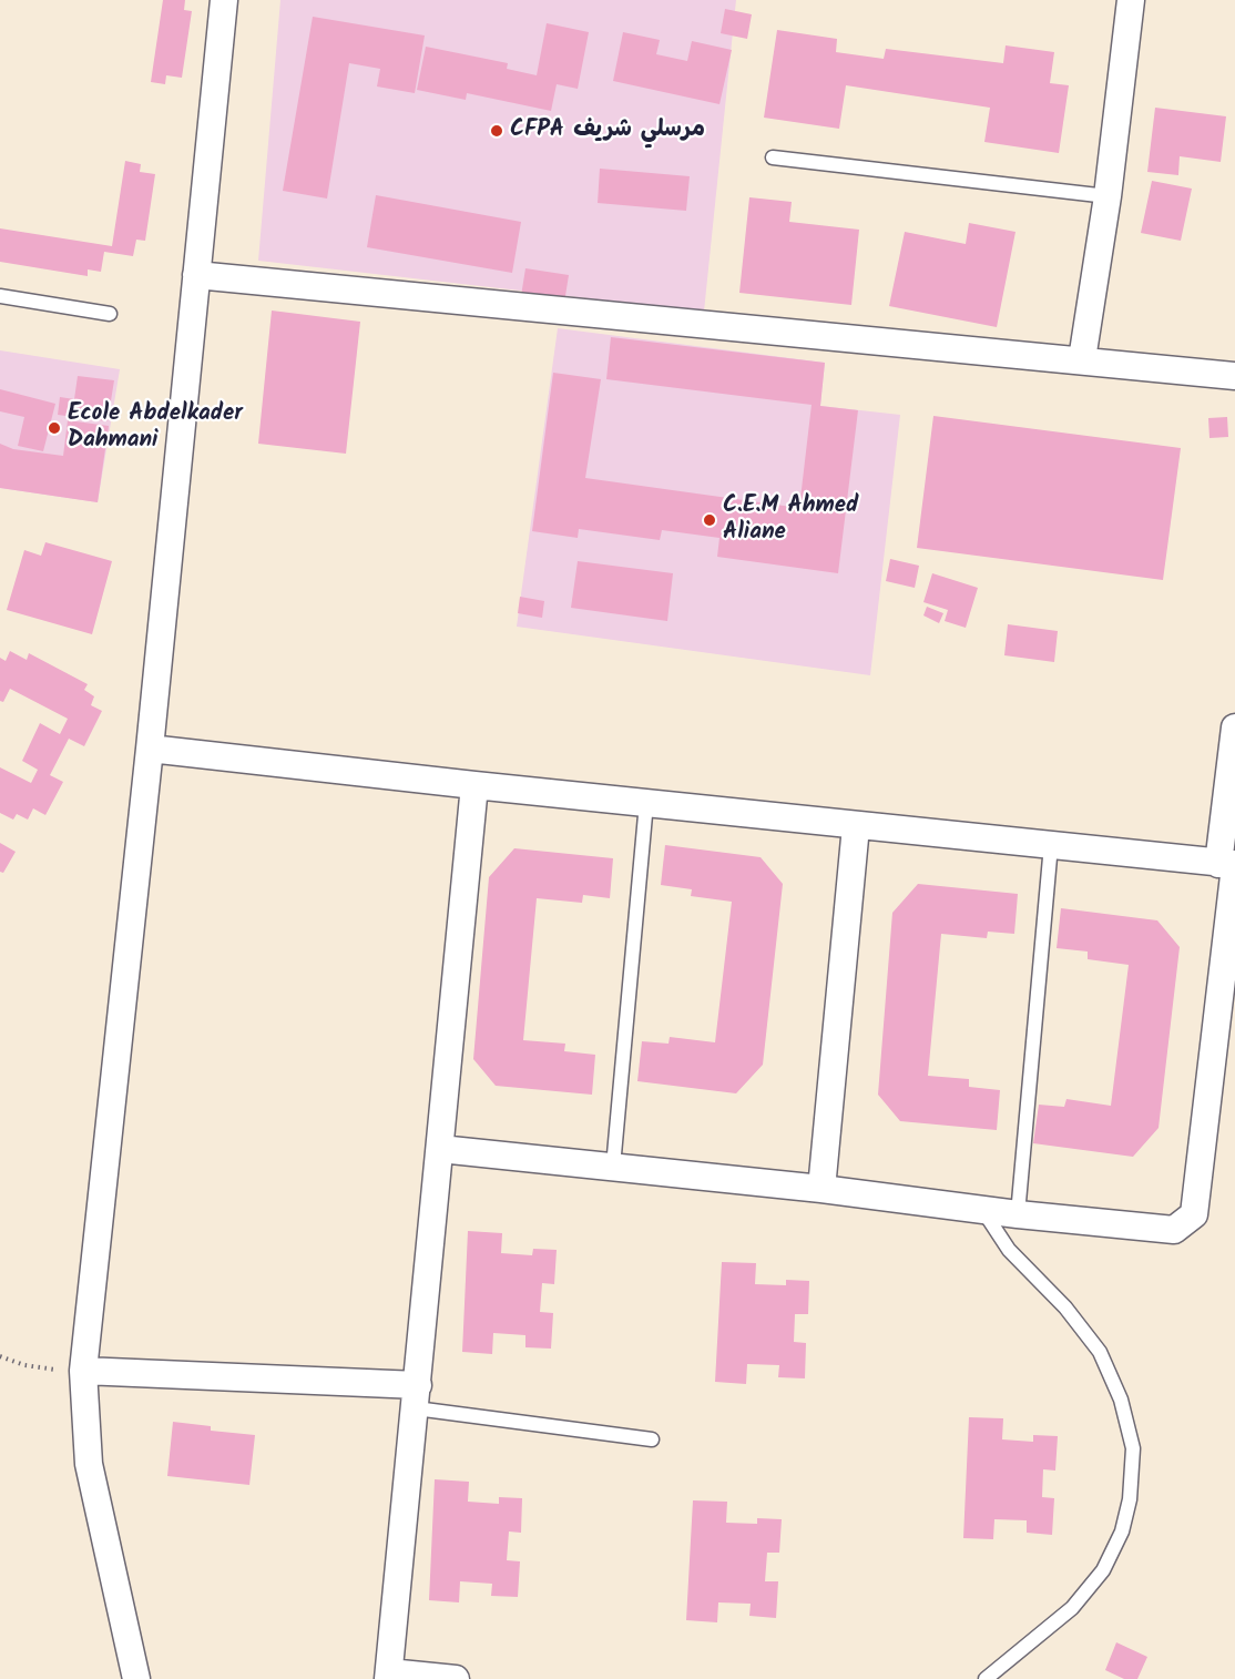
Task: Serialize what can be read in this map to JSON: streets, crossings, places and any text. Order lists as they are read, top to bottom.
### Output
{
  "places": ["CFPA مرسلي شريف", "Ecole Abdelkader Dahmani", "C.E.M Ahmed Aliane"]
}
